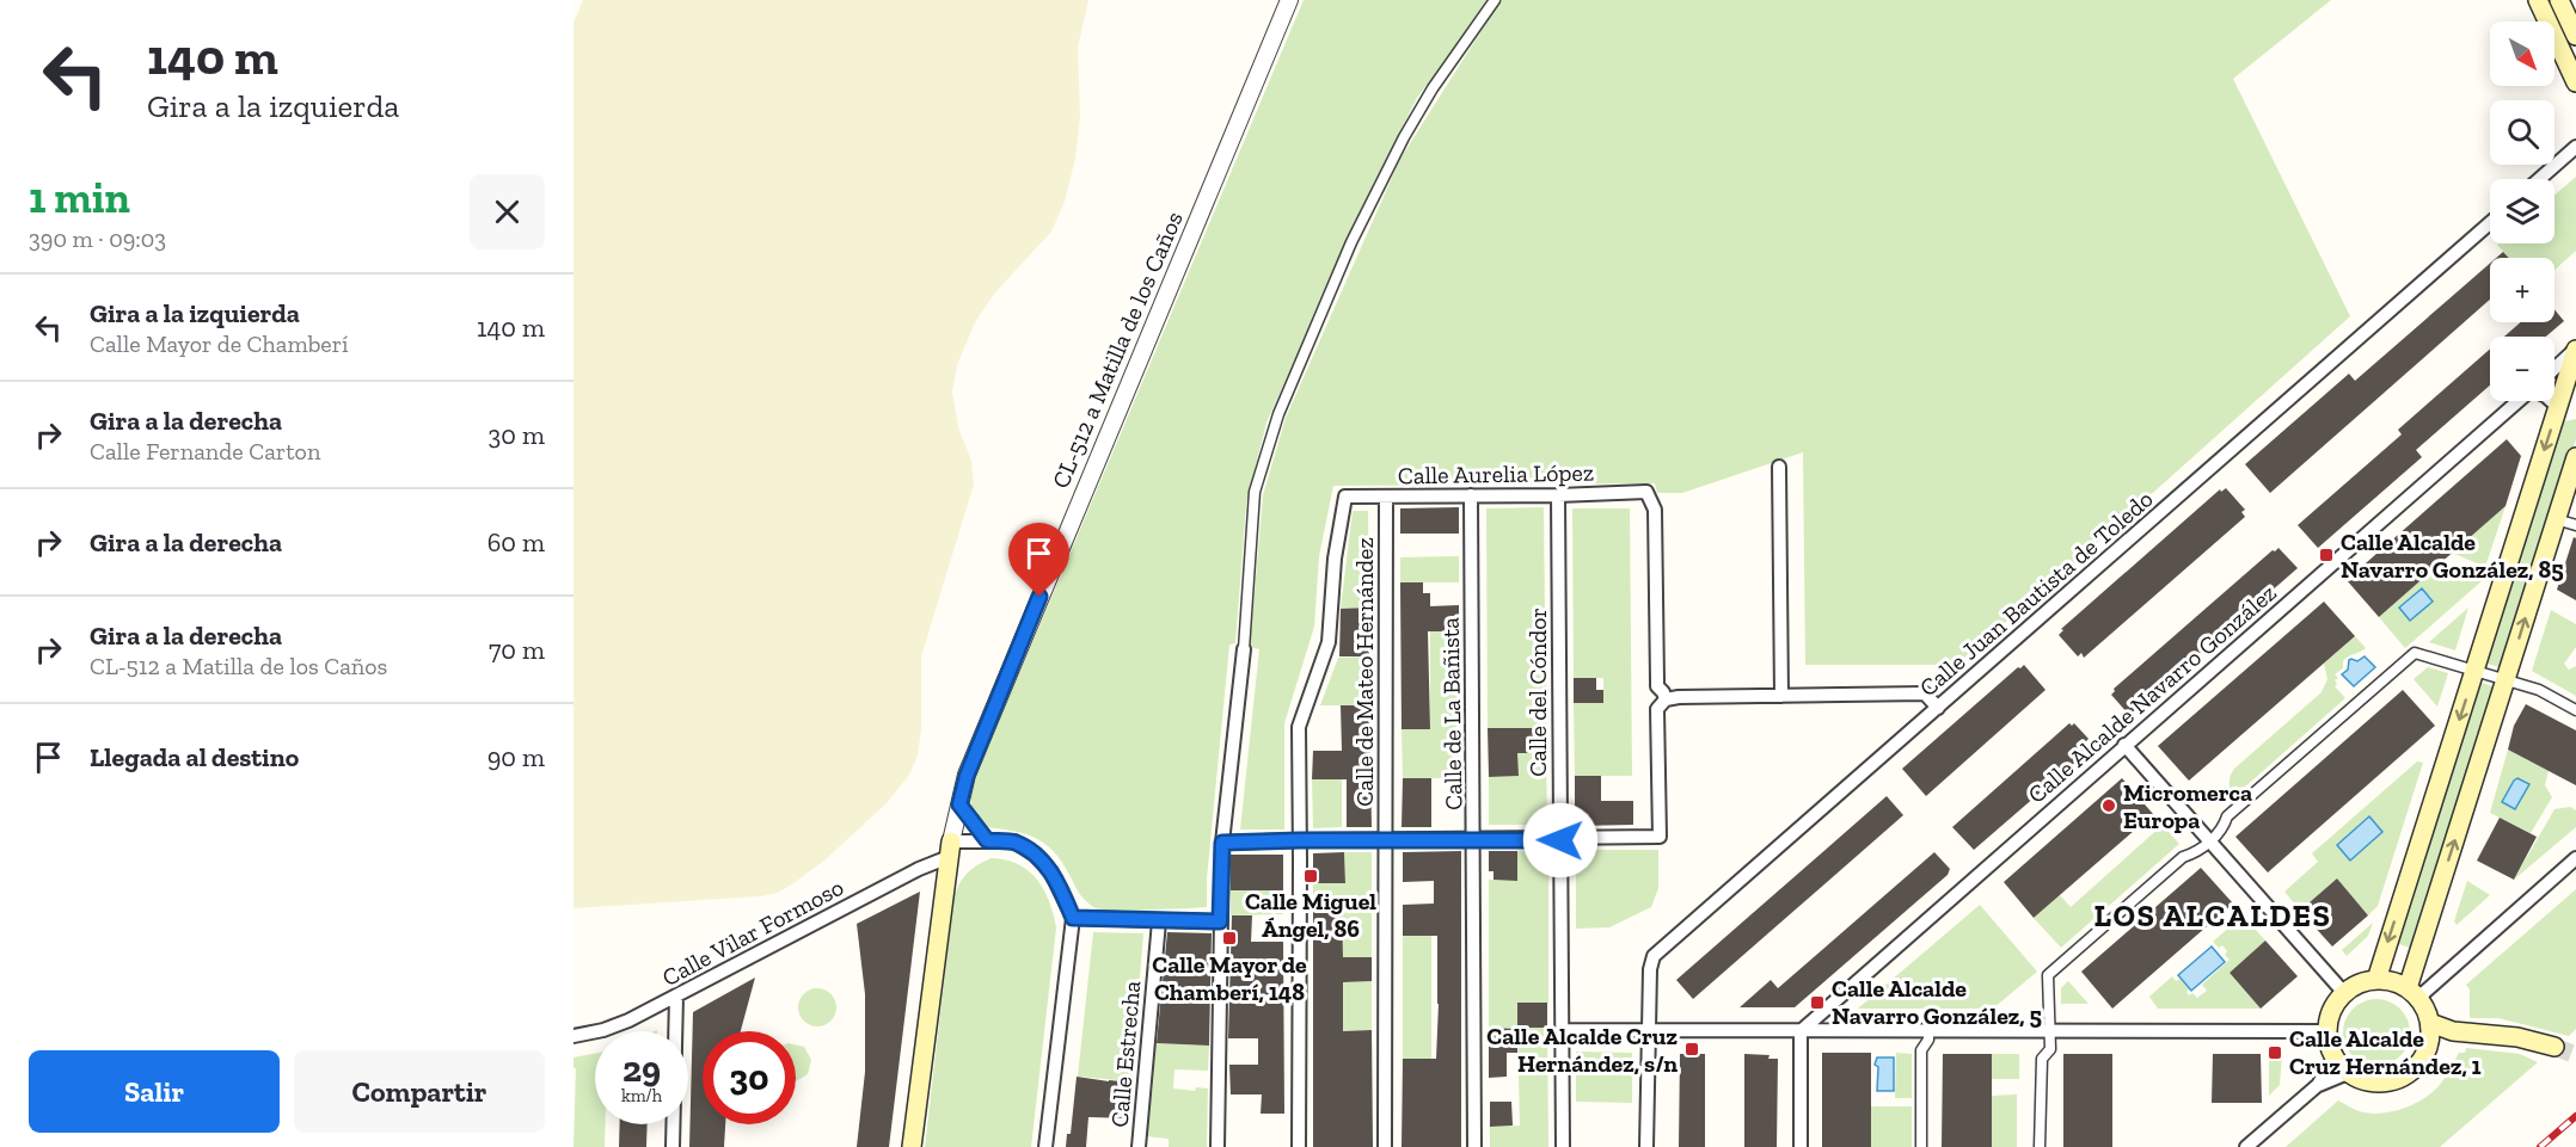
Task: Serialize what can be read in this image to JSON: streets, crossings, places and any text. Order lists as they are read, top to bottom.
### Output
{
  "streets": {
    "street": [
      "CL-512 a Matilla de los Caños",
      "Calle Aurelia López",
      "Calle Juan Bautista de Toledo",
      "Calle de Mateo Hernández",
      "Calle del Cóndor",
      "Calle Alcalde Navarro González",
      "Calle de La Bañista",
      "Calle Vilar Formoso",
      "Calle Estrecha"
    ]
  },
  "crossings": [
    ["CL-512 a Matilla de los Caños", "Calle Vilar Formoso"],
    ["Calle Aurelia López", "Calle de Mateo Hernández"],
    ["Calle Aurelia López", "Calle del Cóndor"],
    ["Calle Aurelia López", "Calle de La Bañista"]
  ],
  "districts": ["LOS ALCALDES"],
  "places": {
    "transit": [
      "Calle Alcalde Navarro González, 85",
      "Calle Miguel Ángel, 86",
      "Calle Mayor de Chamberí, 148",
      "Calle Alcalde Navarro González, 5",
      "Calle Alcalde Cruz Hernández, s/n",
      "Calle Alcalde Cruz Hernández, 1"
    ],
    "other": ["Micromerca Europa"]
  },
  "north": "bottom right",
  "page": {
    "turn": ["140 m", "Gira a la izquierda"],
    "map_buttons": ["+", "−"],
    "heading": ["1 min", "390 m · 09:03"],
    "list": [
      {
        "name": "Gira a la izquierda",
        "note": "Calle Mayor de Chamberí",
        "value": "140 m"
      },
      {
        "name": "Gira a la derecha",
        "note": "Calle Fernande Carton",
        "value": "30 m"
      },
      {
        "name": "Gira a la derecha",
        "value": "60 m"
      },
      {
        "name": "Gira a la derecha",
        "note": "CL-512 a Matilla de los Caños",
        "value": "70 m"
      },
      {
        "name": "Llegada al destino",
        "value": "90 m"
      }
    ],
    "speed": "29 km/h",
    "limit": "30",
    "buttons": ["Salir", "Compartir"]
  }
}
